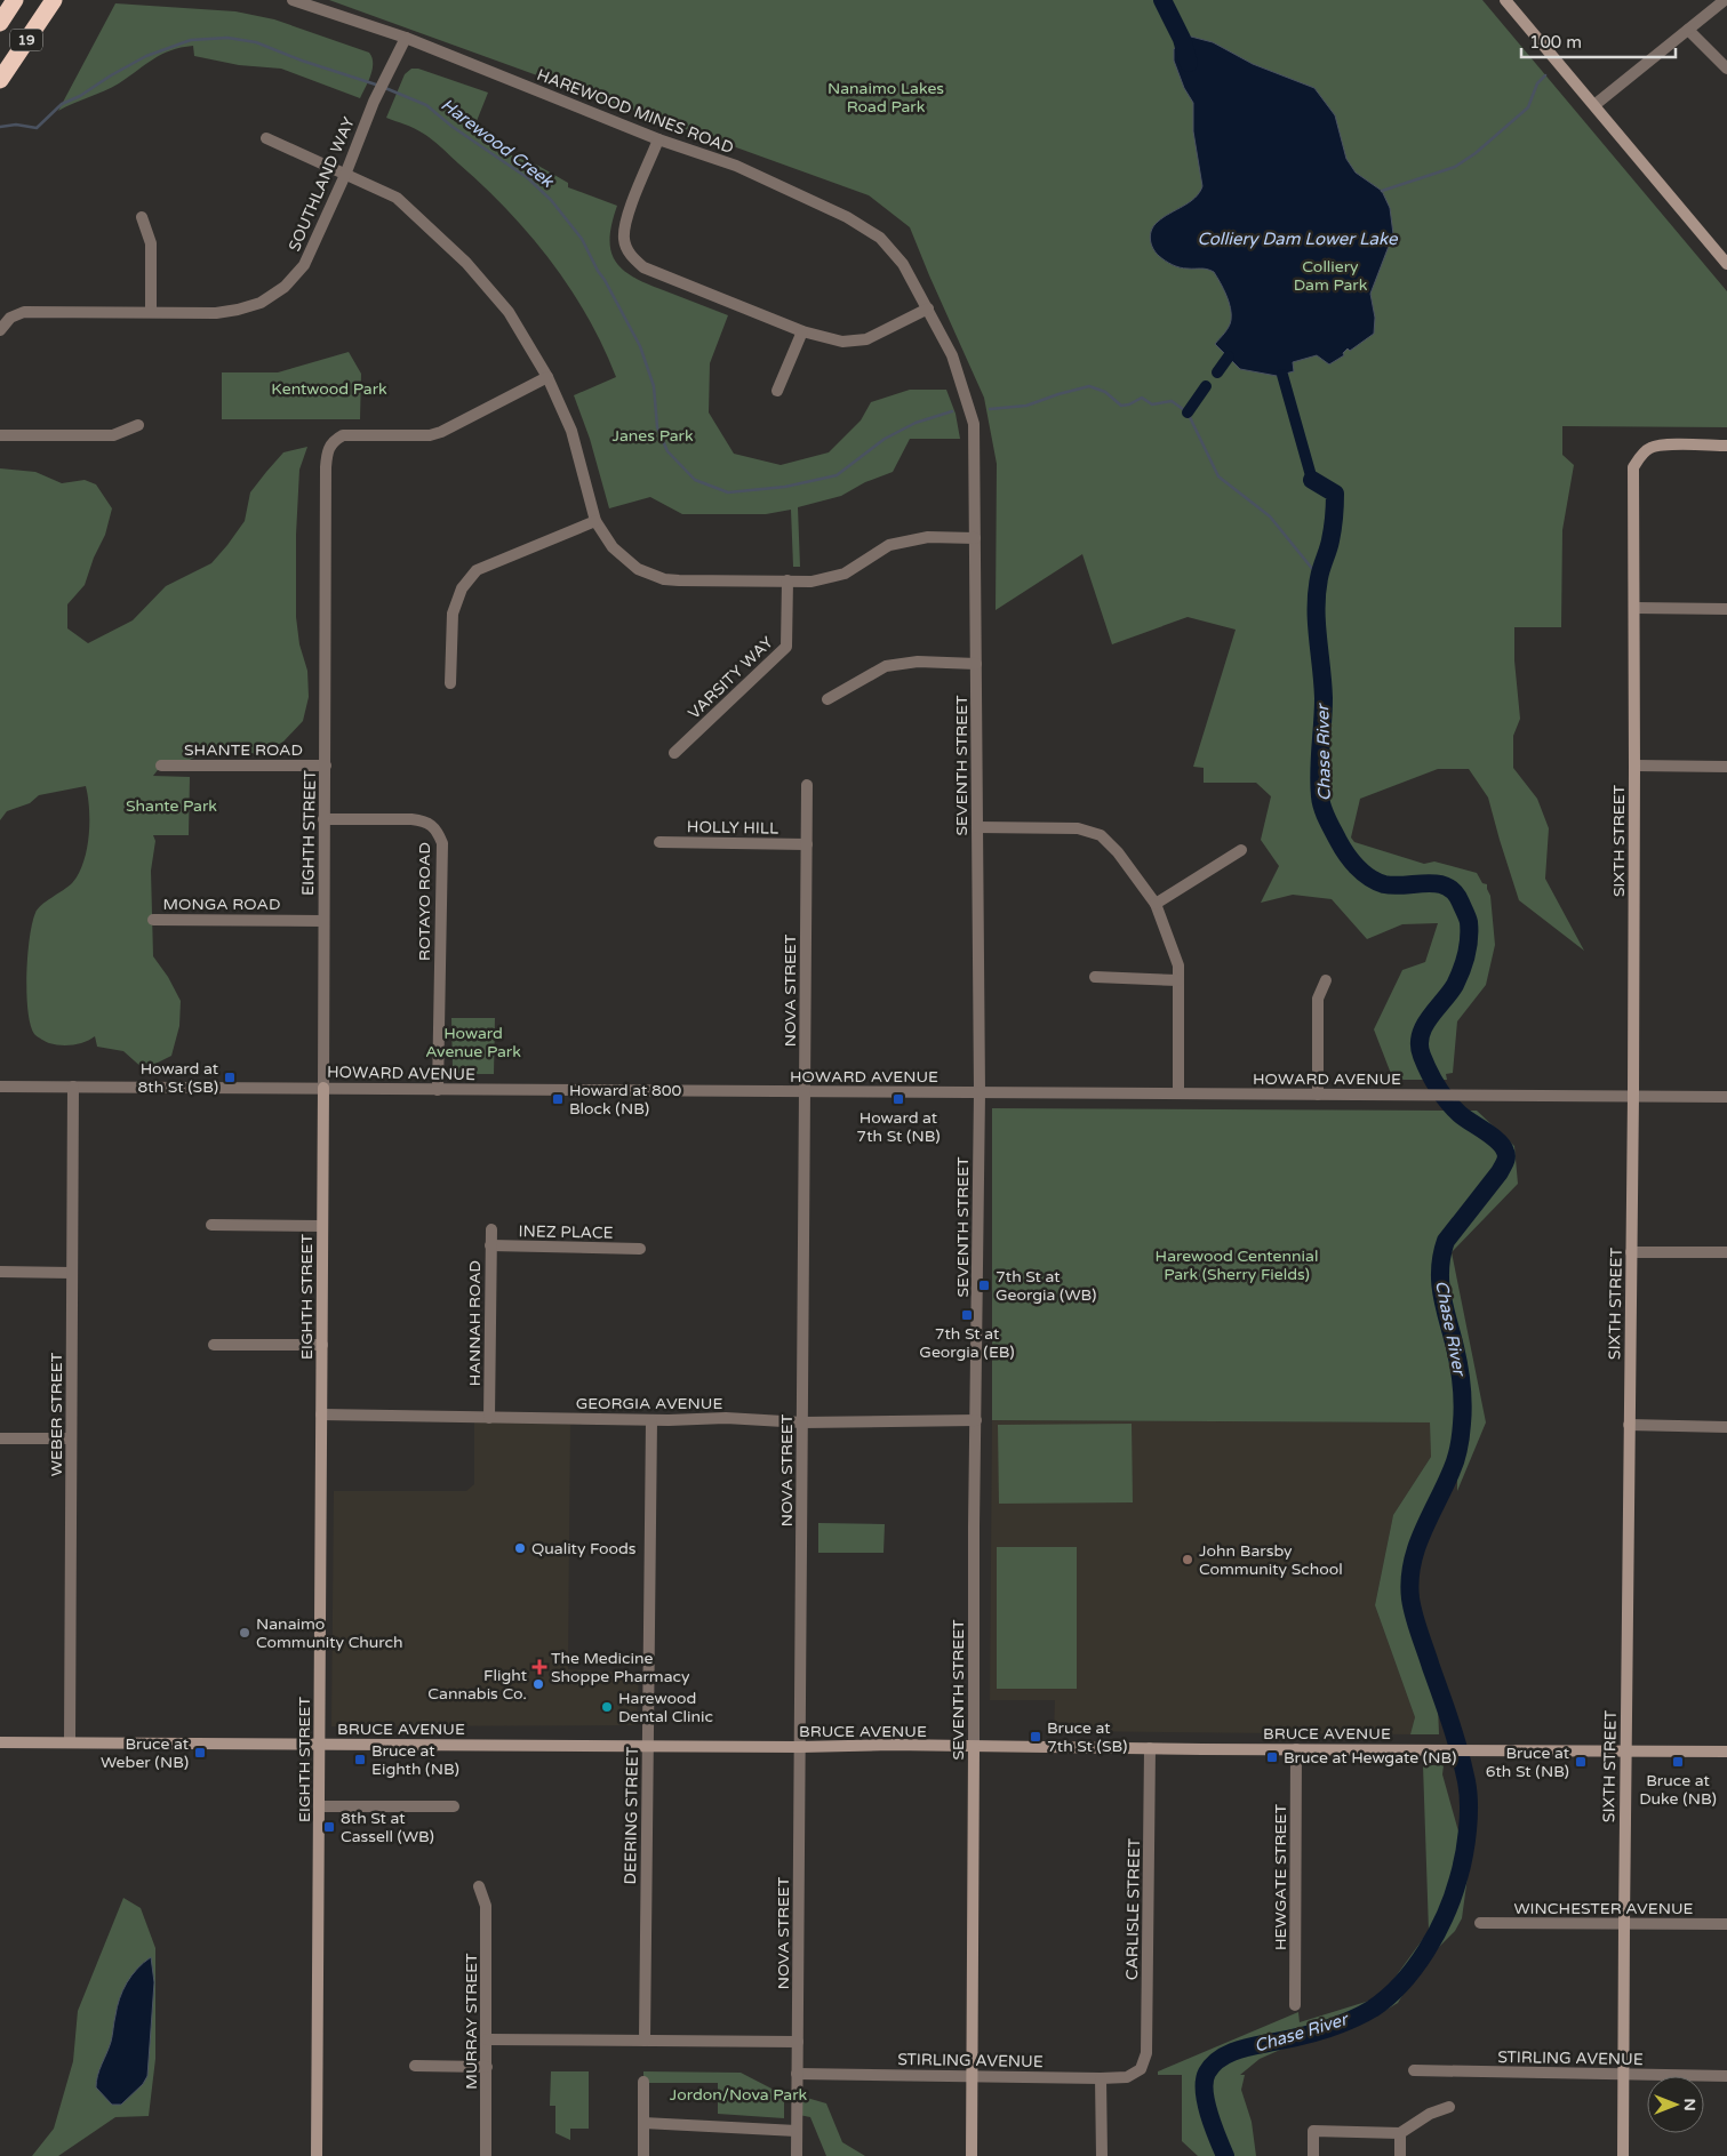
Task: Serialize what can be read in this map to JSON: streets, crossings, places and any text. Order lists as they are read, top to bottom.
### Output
{
  "streets": {
    "highway": ["19"],
    "street": [
      "HAREWOOD MINES ROAD",
      "SOUTHLAND WAY",
      "VARSITY WAY",
      "SHANTE ROAD",
      "SEVENTH STREET",
      "HOLLY HILL",
      "EIGHTH STREET",
      "SIXTH STREET",
      "ROTAYO ROAD",
      "MONGA ROAD",
      "NOVA STREET",
      "HOWARD AVENUE",
      "INEZ PLACE",
      "HANNAH ROAD",
      "GEORGIA AVENUE",
      "WEBER STREET",
      "BRUCE AVENUE",
      "DEERING STREET",
      "HEWGATE STREET",
      "WINCHESTER AVENUE",
      "CARLISLE STREET",
      "MURRAY STREET",
      "STIRLING AVENUE"
    ]
  },
  "crossings": [
    ["HAREWOOD MINES ROAD", "SOUTHLAND WAY"],
    ["HAREWOOD MINES ROAD", "SEVENTH STREET"],
    ["SHANTE ROAD", "EIGHTH STREET"],
    ["SEVENTH STREET", "HOWARD AVENUE"],
    ["SEVENTH STREET", "GEORGIA AVENUE"],
    ["SEVENTH STREET", "BRUCE AVENUE"],
    ["SEVENTH STREET", "STIRLING AVENUE"],
    ["HOLLY HILL", "NOVA STREET"],
    ["EIGHTH STREET", "ROTAYO ROAD"],
    ["EIGHTH STREET", "MONGA ROAD"],
    ["EIGHTH STREET", "HOWARD AVENUE"],
    ["EIGHTH STREET", "GEORGIA AVENUE"],
    ["EIGHTH STREET", "BRUCE AVENUE"],
    ["SIXTH STREET", "HOWARD AVENUE"],
    ["SIXTH STREET", "BRUCE AVENUE"],
    ["SIXTH STREET", "WINCHESTER AVENUE"],
    ["SIXTH STREET", "STIRLING AVENUE"],
    ["ROTAYO ROAD", "HOWARD AVENUE"],
    ["NOVA STREET", "HOWARD AVENUE"],
    ["NOVA STREET", "GEORGIA AVENUE"],
    ["NOVA STREET", "BRUCE AVENUE"],
    ["NOVA STREET", "STIRLING AVENUE"],
    ["HOWARD AVENUE", "WEBER STREET"],
    ["INEZ PLACE", "HANNAH ROAD"],
    ["HANNAH ROAD", "GEORGIA AVENUE"],
    ["GEORGIA AVENUE", "DEERING STREET"],
    ["WEBER STREET", "BRUCE AVENUE"],
    ["BRUCE AVENUE", "DEERING STREET"],
    ["BRUCE AVENUE", "HEWGATE STREET"],
    ["BRUCE AVENUE", "CARLISLE STREET"],
    ["CARLISLE STREET", "STIRLING AVENUE"]
  ],
  "water": ["Harewood Creek", "Colliery Dam Lower Lake", "Chase River"],
  "parks": [
    "Nanaimo Lakes Road Park",
    "Colliery Dam Park",
    "Kentwood Park",
    "Janes Park",
    "Shante Park",
    "Howard Avenue Park",
    "Harewood Centennial Park (Sherry Fields)",
    "Jordon/Nova Park"
  ],
  "places": {
    "transit": [
      "Howard at 8th St (SB)",
      "Howard at 800 Block (NB)",
      "Howard at 7th St (NB)",
      "7th St at Georgia (WB)",
      "7th St at Georgia (EB)",
      "Bruce at 7th St (SB)",
      "Bruce at Weber (NB)",
      "Bruce at Hewgate (NB)",
      "Bruce at Eighth (NB)",
      "Bruce at 6th St (NB)",
      "Bruce at Duke (NB)",
      "8th St at Cassell (WB)"
    ],
    "other": [
      "Quality Foods",
      "John Barsby Community School",
      "Nanaimo Community Church",
      "Flight Cannabis Co.",
      "Harewood Dental Clinic"
    ],
    "health": ["The Medicine Shoppe Pharmacy"]
  },
  "scale_bar": "100 m",
  "north": "right"
}
